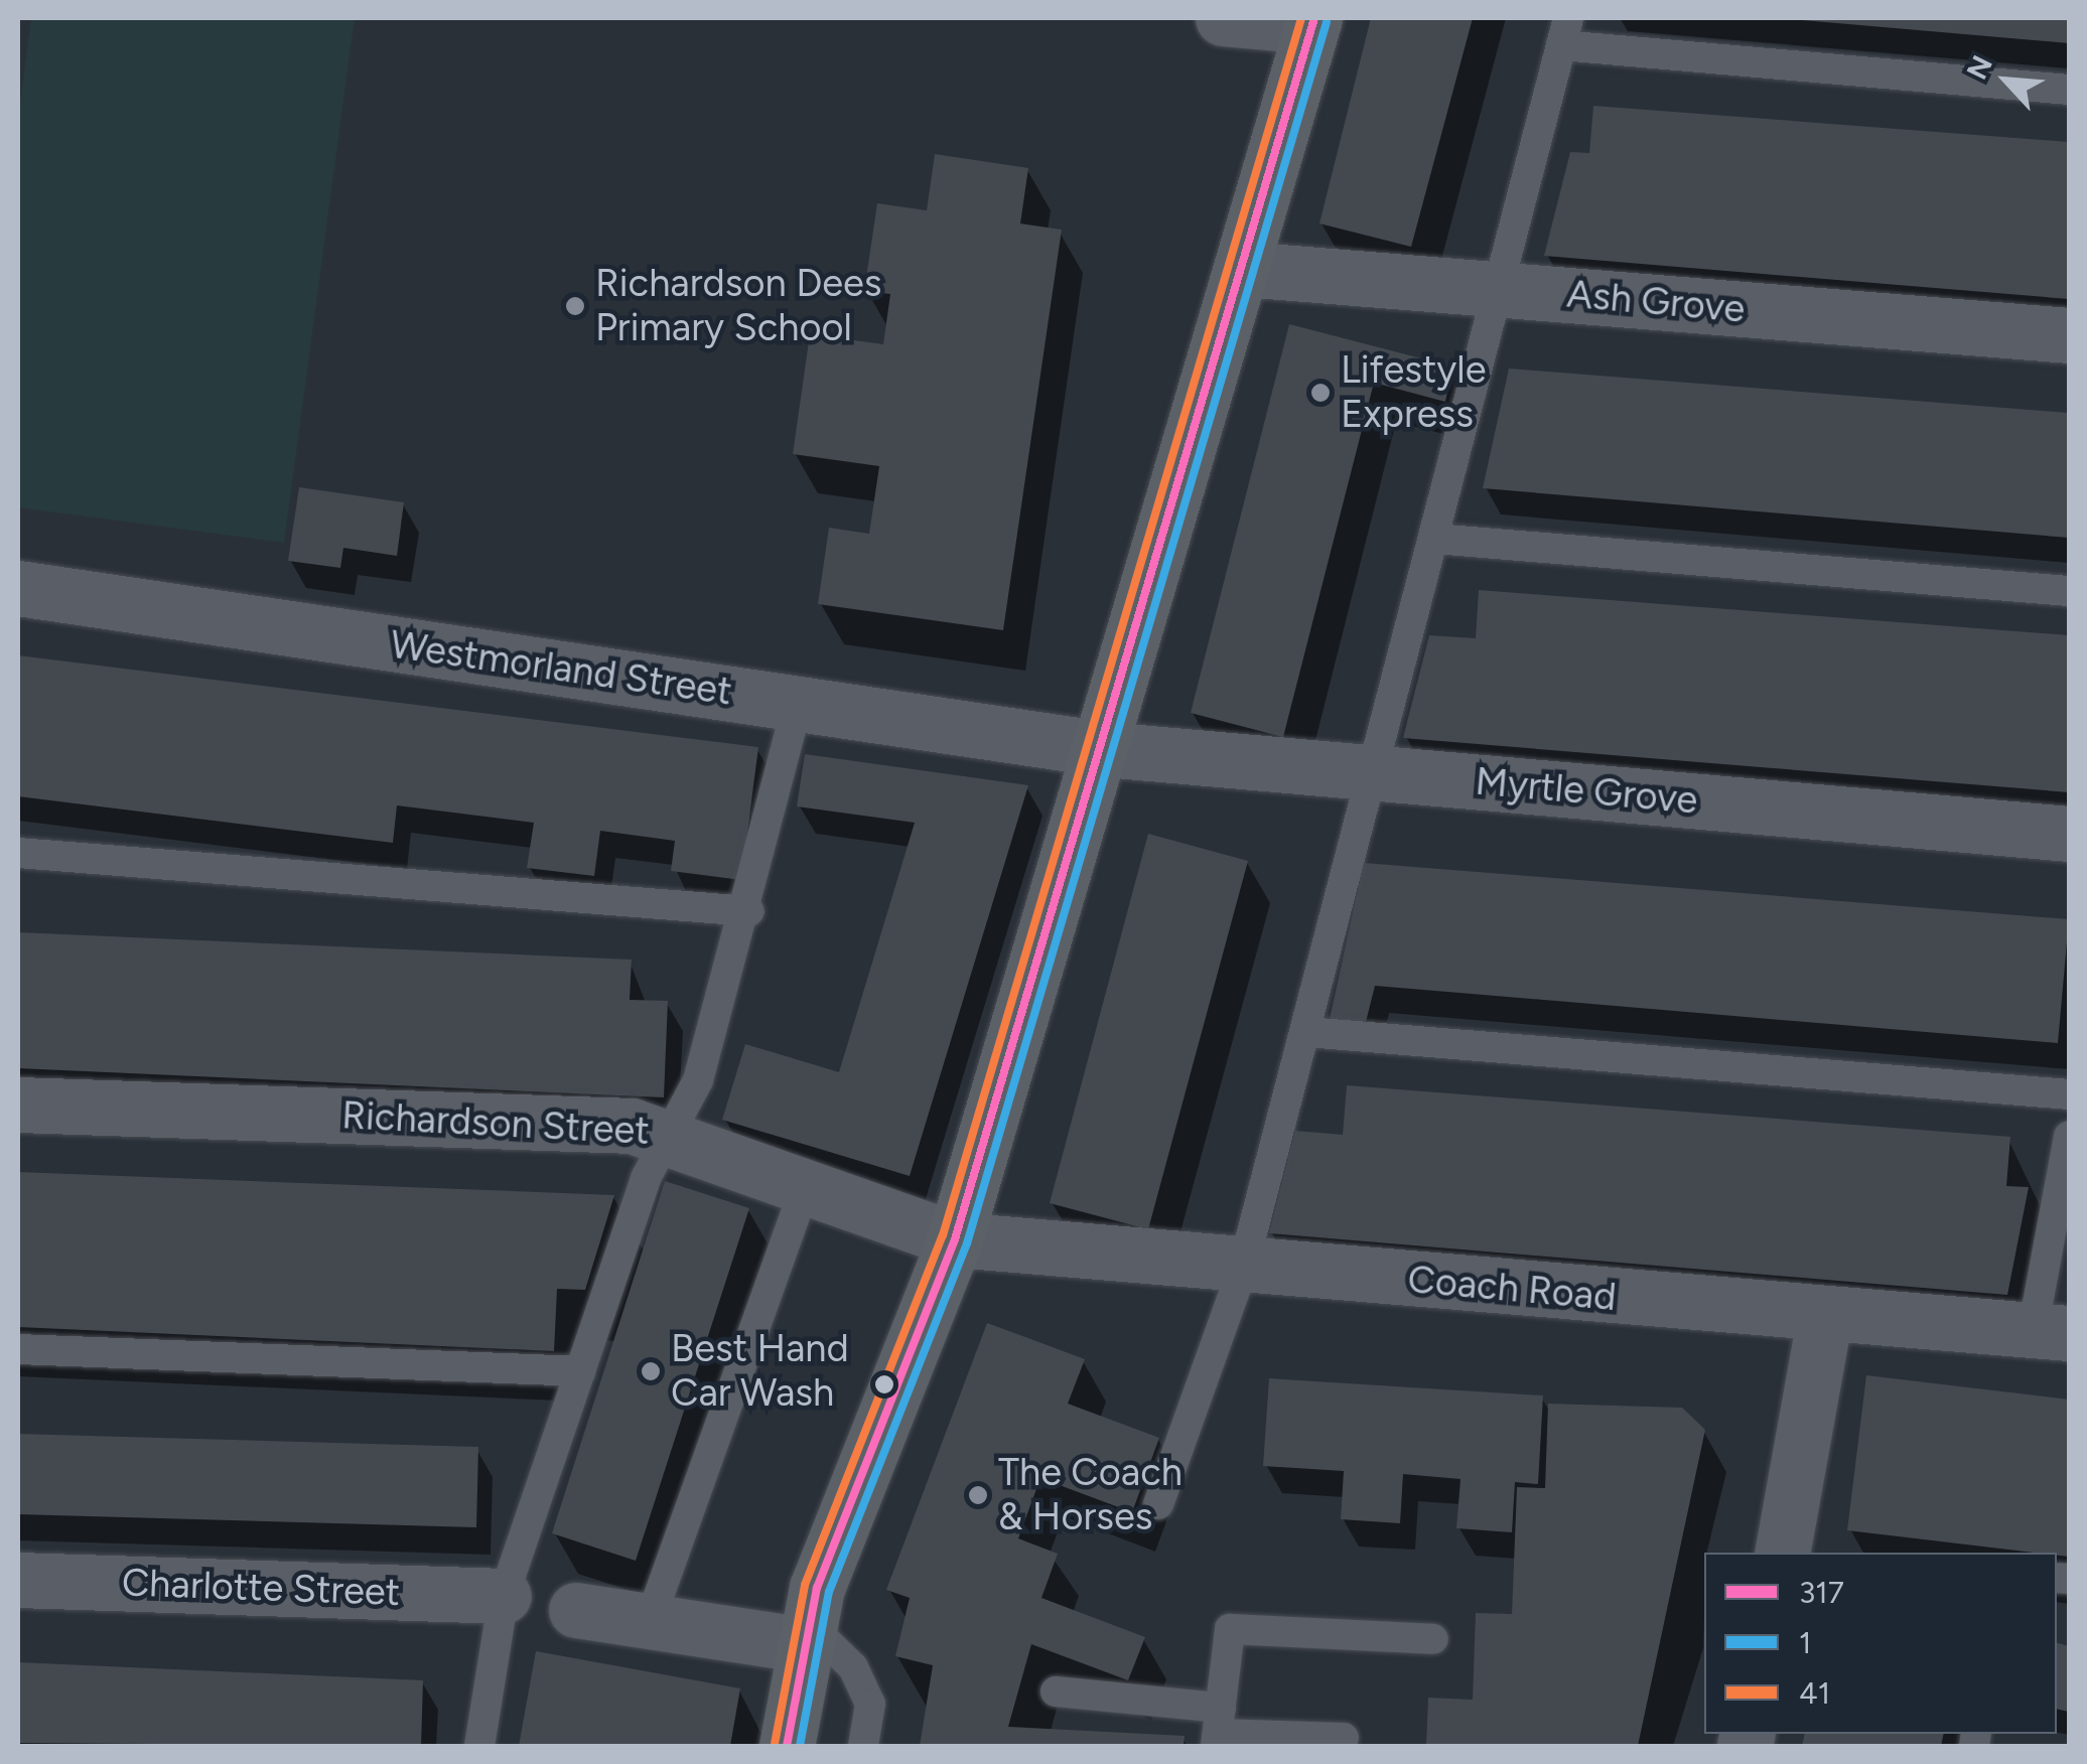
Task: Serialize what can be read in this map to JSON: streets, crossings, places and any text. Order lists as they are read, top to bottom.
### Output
{
  "streets": {
    "street": [
      "Ash Grove",
      "Westmorland Street",
      "Myrtle Grove",
      "Richardson Street",
      "Coach Road",
      "Charlotte Street"
    ]
  },
  "crossings": [
    ["Westmorland Street", "Myrtle Grove"],
    ["Richardson Street", "Coach Road"]
  ],
  "places": [
    "Richardson Dees Primary School",
    "Lifestyle Express",
    "Best Hand Car Wash",
    "The Coach & Horses"
  ],
  "lines": ["transit line 317", "transit line 41", "transit line 1"],
  "legend": ["317", "1", "41"],
  "north": "top left"
}
